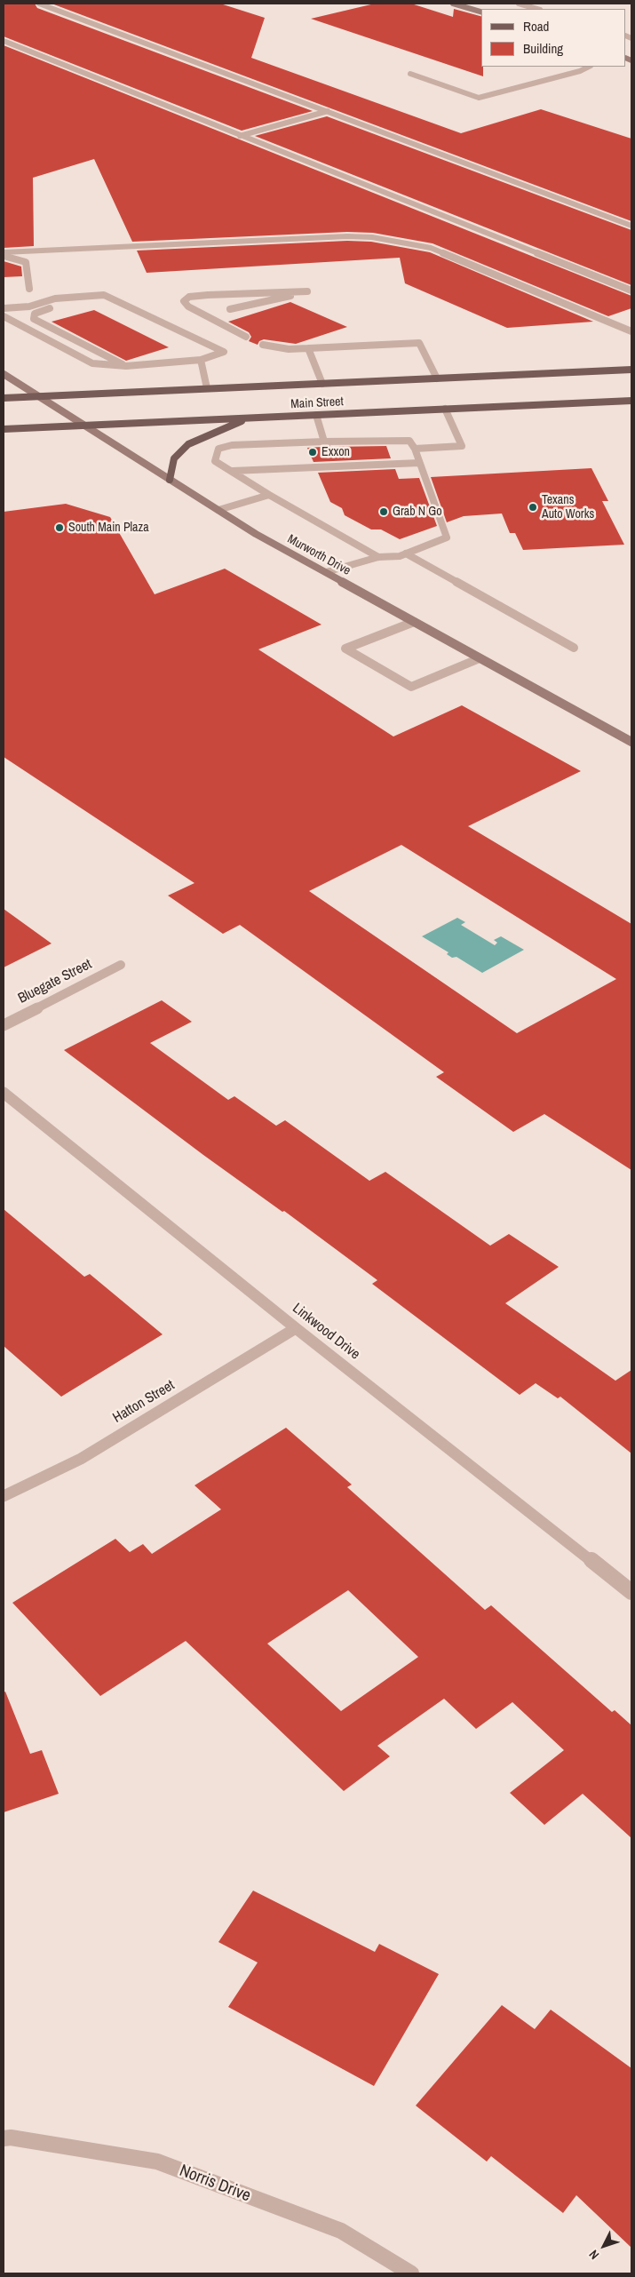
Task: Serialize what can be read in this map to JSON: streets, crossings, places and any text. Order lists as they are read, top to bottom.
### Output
{
  "streets": {
    "main road": ["Main Street"],
    "street": [
      "Murworth Drive",
      "Bluegate Street",
      "Linkwood Drive",
      "Hatton Street",
      "Norris Drive"
    ]
  },
  "crossings": [
    ["Main Street", "Murworth Drive"],
    ["Linkwood Drive", "Hatton Street"]
  ],
  "places": [
    "Exxon",
    "Texans Auto Works",
    "Grab N Go",
    "South Main Plaza"
  ],
  "legend": ["Road", "Building"],
  "north": "bottom left"
}
